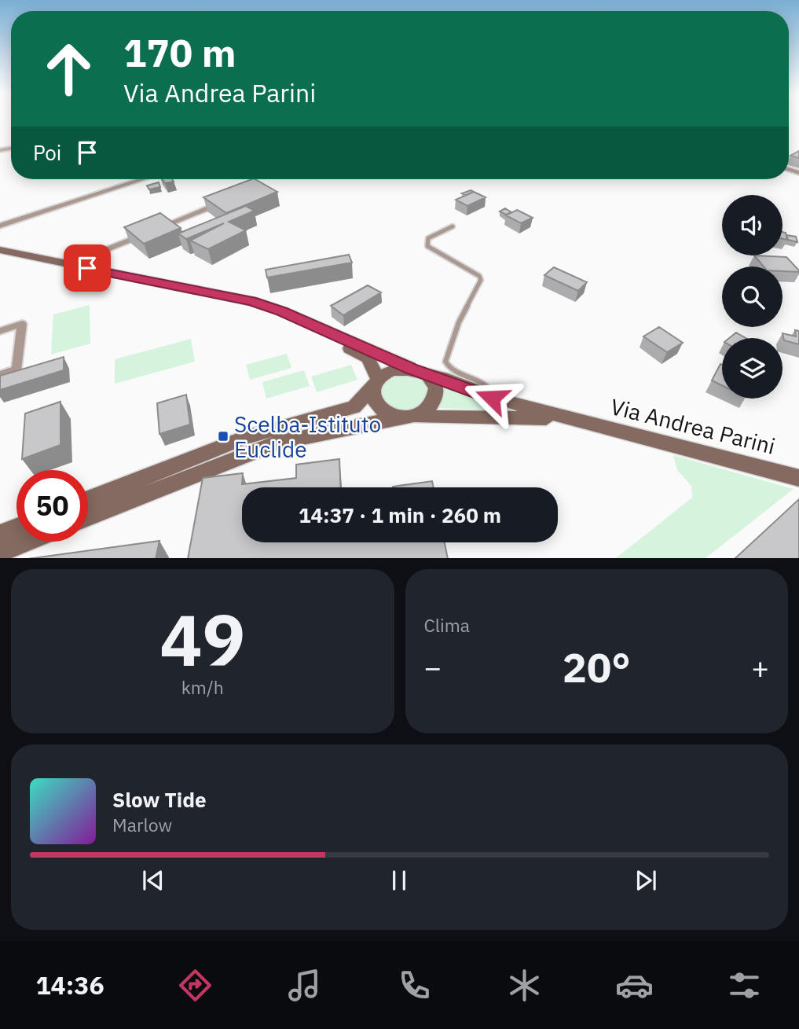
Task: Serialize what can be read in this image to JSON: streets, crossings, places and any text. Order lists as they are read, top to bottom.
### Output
{
  "streets": {
    "main road": ["Via Andrea Parini"]
  },
  "places": {
    "transit": ["Scelba-Istituto Euclide"]
  },
  "page": {
    "turn": ["170 m", "Via Andrea Parini"],
    "then": "Poi",
    "limit": "50",
    "trip": "14:37 · 1 min · 260 m",
    "tile": [
      ["49", "km/h"],
      "Clima"
    ],
    "heat": ["−", "20°", "+"],
    "song": ["Slow Tide", "Marlow"],
    "tabs": "14:36"
  }
}
